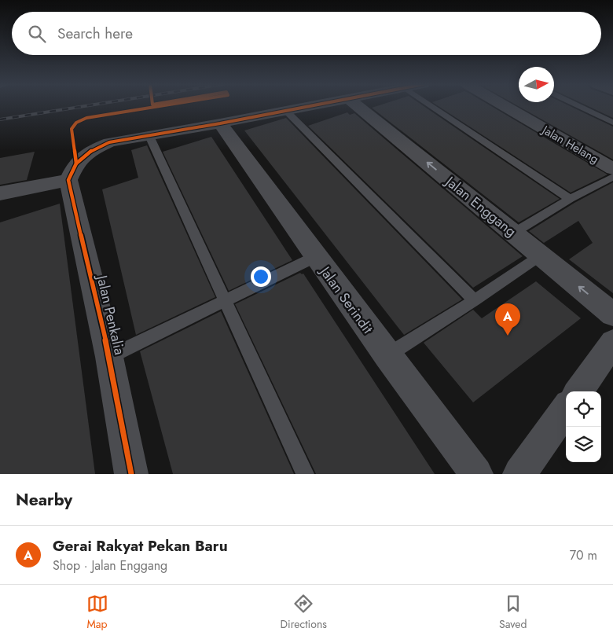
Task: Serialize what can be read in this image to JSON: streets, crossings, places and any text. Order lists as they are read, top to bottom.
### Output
{
  "streets": {
    "street": [
      "Jalan Helang",
      "Jalan Enggang",
      "Jalan Serindit",
      "Jalan Penkalia"
    ]
  },
  "one_way": ["Jalan Enggang"],
  "north": "right",
  "page": {
    "search": "Search here",
    "pins": "A",
    "heading": "Nearby",
    "list": [
      {
        "mark": "A",
        "name": "Gerai Rakyat Pekan Baru",
        "note": "Shop · Jalan Enggang",
        "value": "70 m"
      }
    ],
    "nav": ["Map", "Directions", "Saved"]
  }
}
